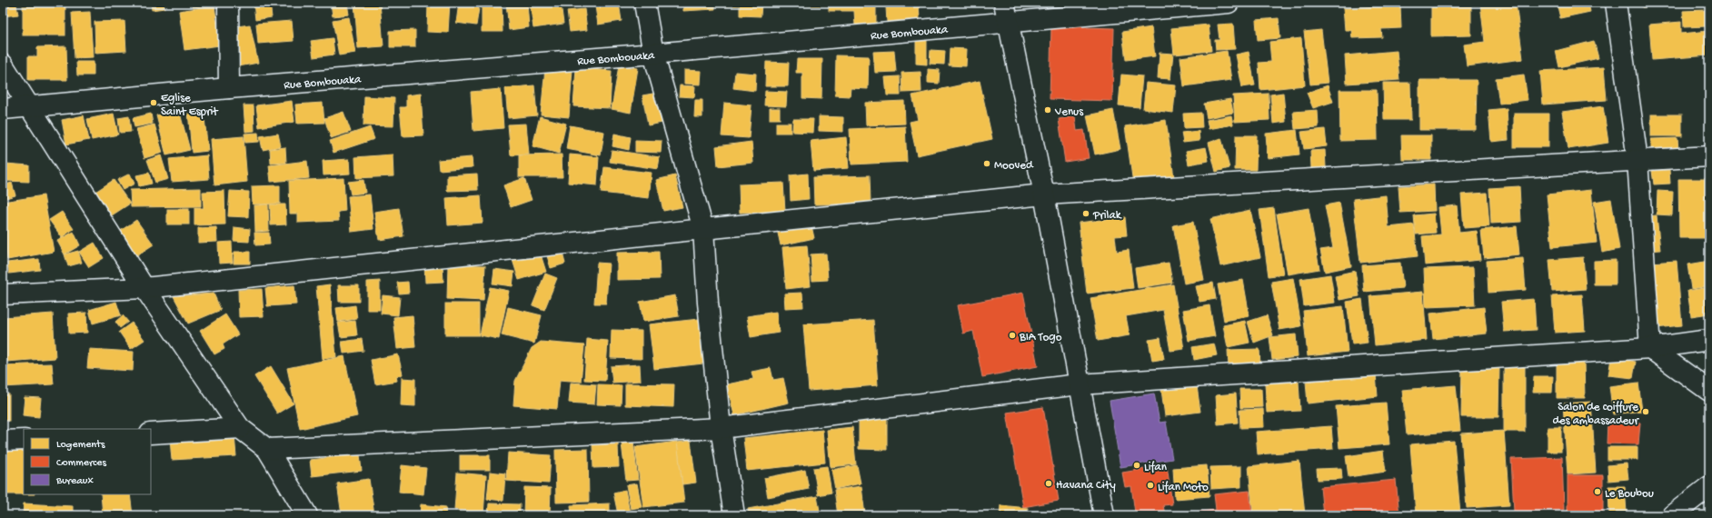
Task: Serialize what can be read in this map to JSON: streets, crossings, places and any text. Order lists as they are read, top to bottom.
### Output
{
  "streets": {
    "street": ["Rue Bombouaka"]
  },
  "places": [
    "Eglise Saint Esprit",
    "Venus",
    "Mooved",
    "Prilak",
    "BIA Togo",
    "Salon de coiffure des ambassadeur",
    "Lifan",
    "Havana City",
    "Lifan Moto",
    "Le Boubou"
  ],
  "legend": ["Logements", "Commerces", "Bureaux"]
}
